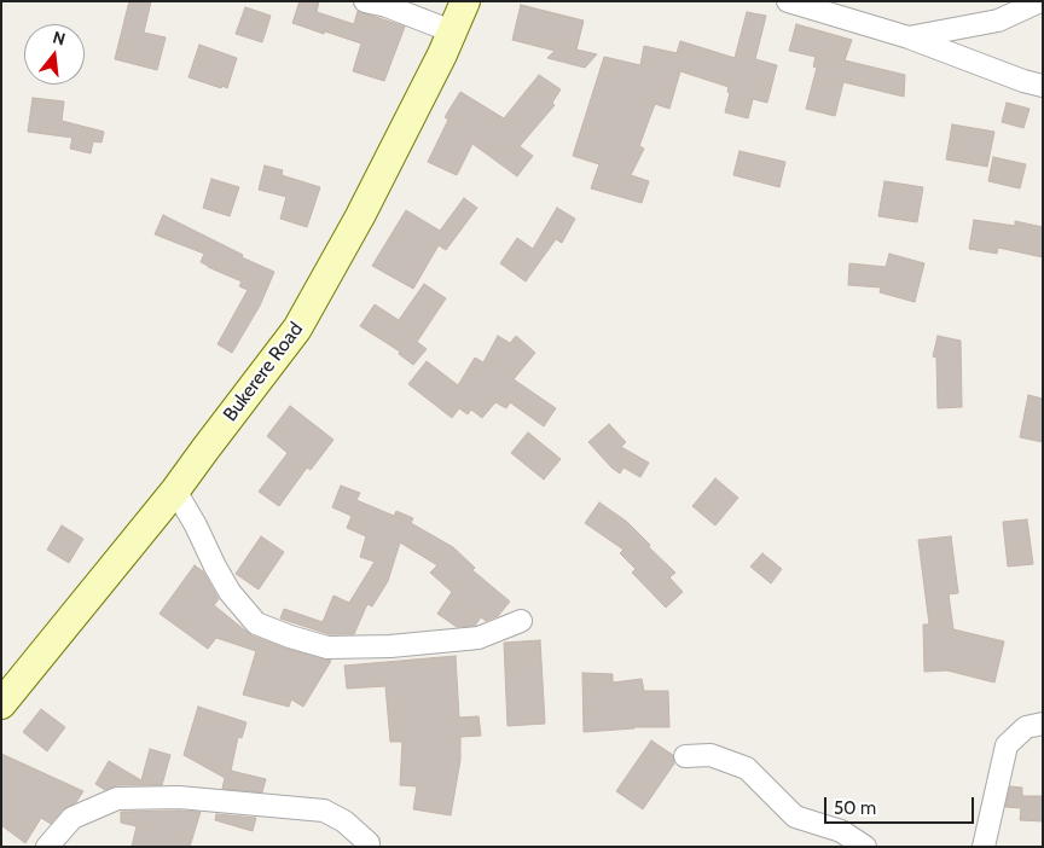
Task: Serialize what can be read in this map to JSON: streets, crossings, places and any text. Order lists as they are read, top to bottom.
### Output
{
  "streets": {
    "street": ["Bukerere Road"]
  },
  "scale_bar": "50 m",
  "north": "top"
}
